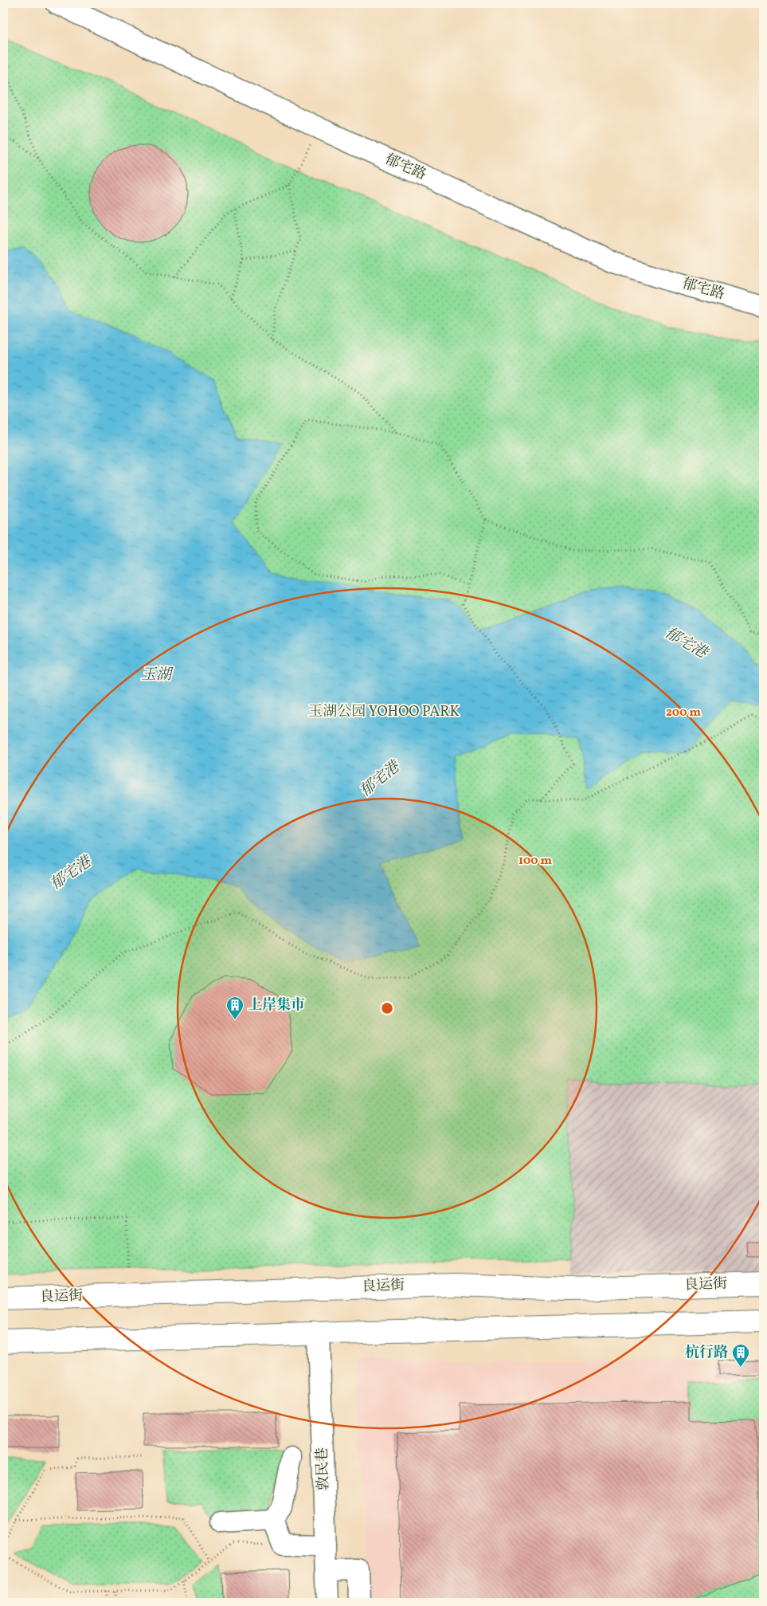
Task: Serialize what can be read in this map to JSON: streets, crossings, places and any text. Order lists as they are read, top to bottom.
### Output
{
  "streets": {
    "main road": ["良运街"],
    "street": ["郁宅路", "敦民巷"]
  },
  "water": ["郁宅港", "玉湖"],
  "parks": ["玉湖公园 YOHOO PARK"],
  "places": {
    "building": ["上岸集市", "杭行路"]
  },
  "rings": ["200 m", "100 m"]
}
